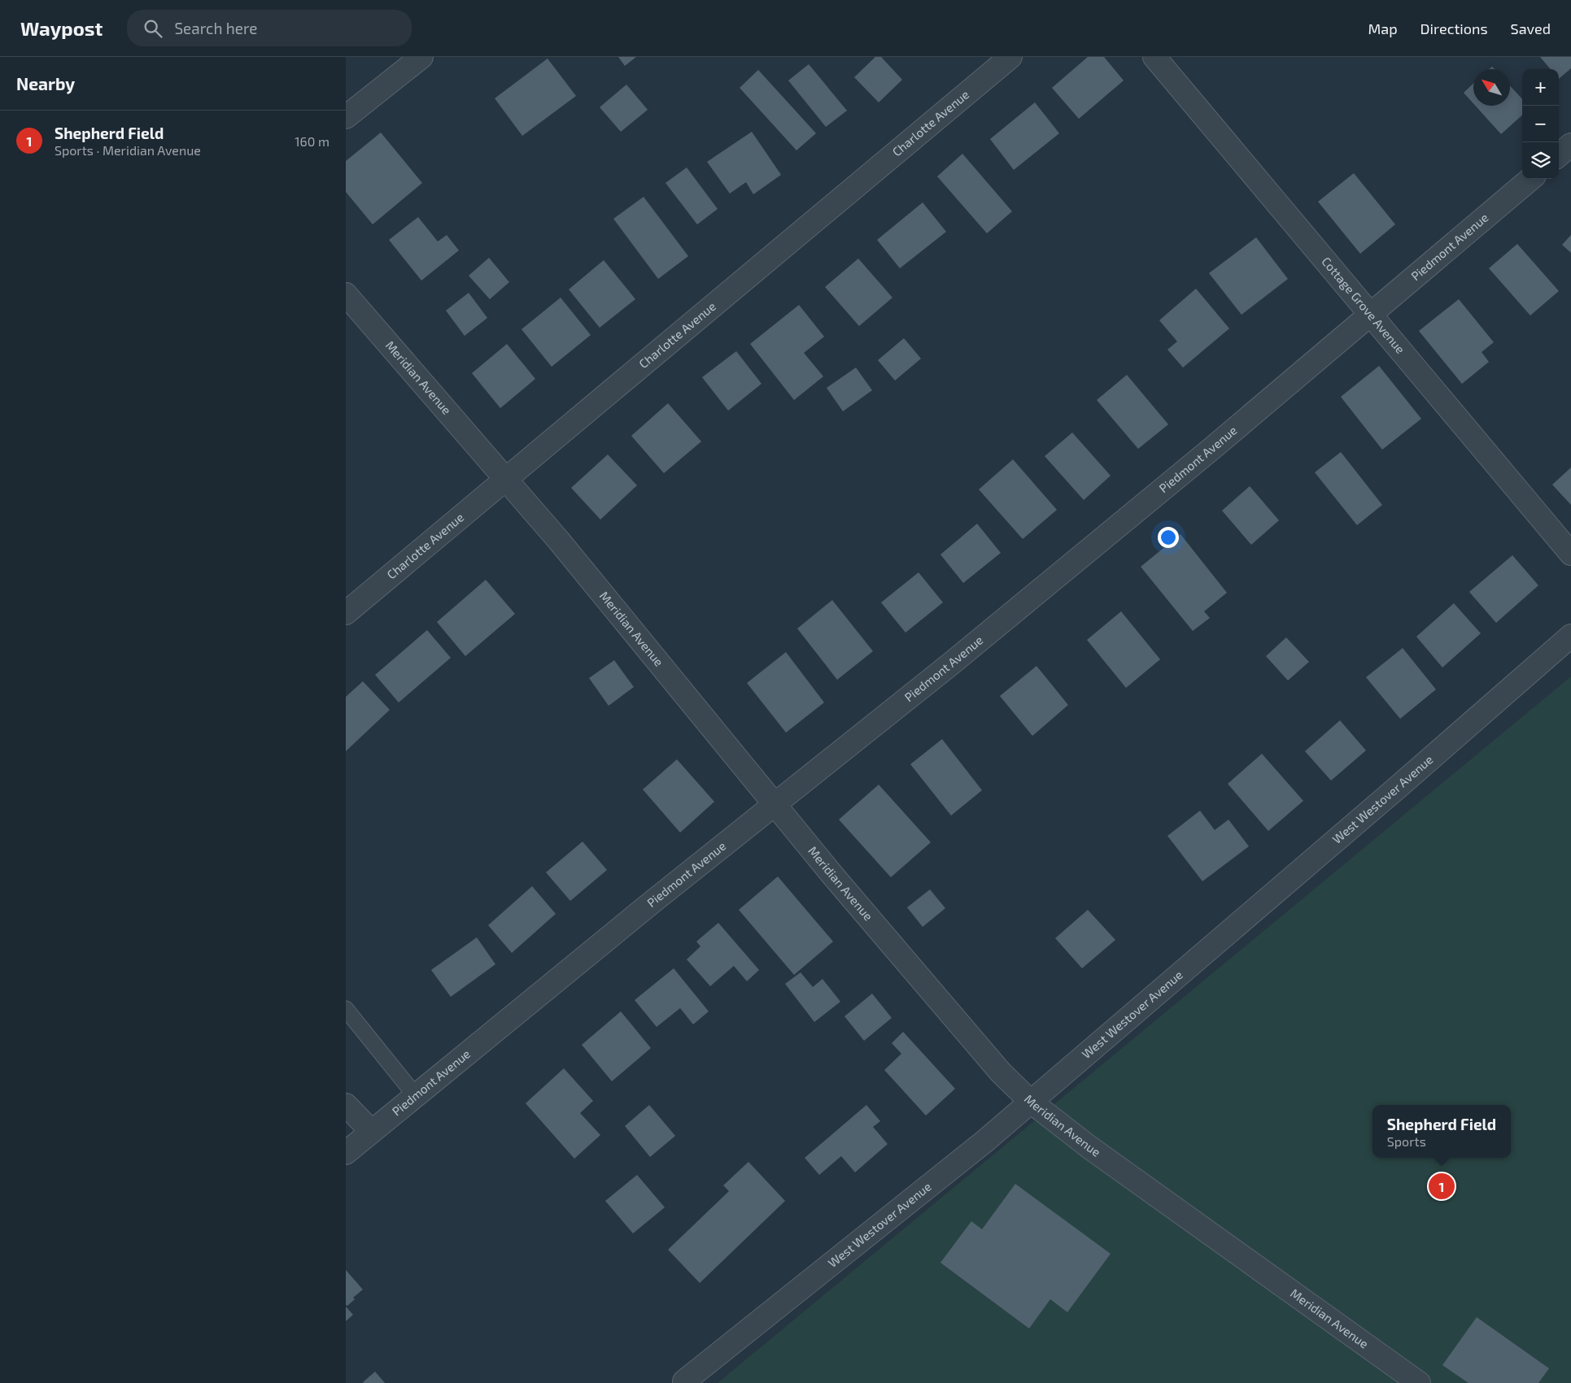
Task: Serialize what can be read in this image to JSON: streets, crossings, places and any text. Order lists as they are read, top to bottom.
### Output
{
  "streets": {
    "street": [
      "Charlotte Avenue",
      "Piedmont Avenue",
      "Cottage Grove Avenue",
      "Meridian Avenue",
      "West Westover Avenue"
    ]
  },
  "crossings": [
    ["Charlotte Avenue", "Meridian Avenue"],
    ["Piedmont Avenue", "Cottage Grove Avenue"],
    ["Piedmont Avenue", "Meridian Avenue"],
    ["Meridian Avenue", "West Westover Avenue"]
  ],
  "north": "top left",
  "page": {
    "header": "Waypost",
    "search": "Search here",
    "nav": ["Map", "Directions", "Saved"],
    "heading": "Nearby",
    "map_buttons": ["+", "−"],
    "list": [
      {
        "mark": "1",
        "name": "Shepherd Field",
        "note": "Sports · Meridian Avenue",
        "value": "160 m"
      }
    ],
    "popup": ["Shepherd Field", "Sports"],
    "pins": "1"
  }
}
